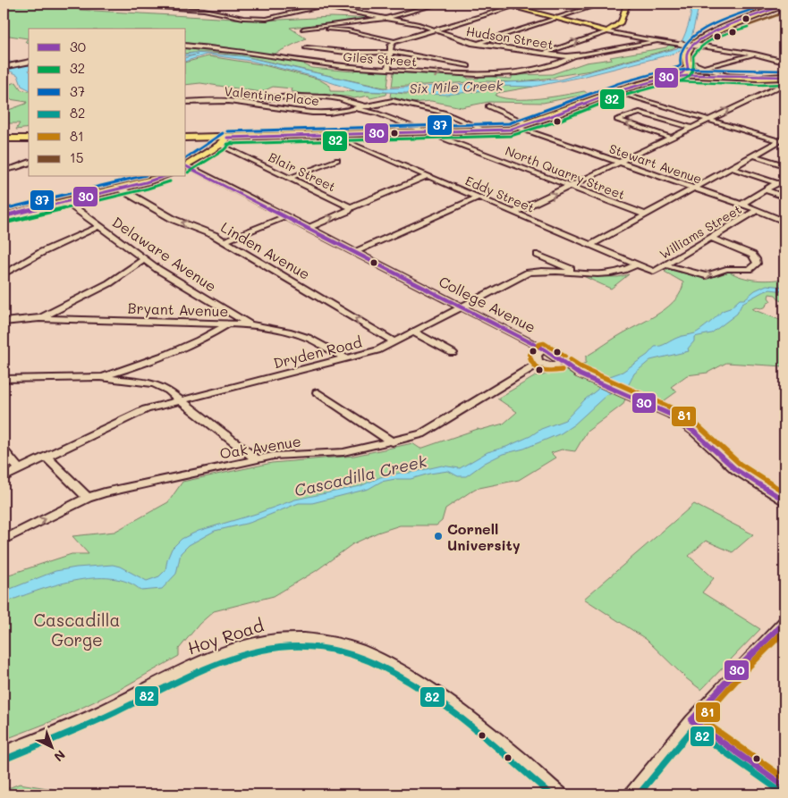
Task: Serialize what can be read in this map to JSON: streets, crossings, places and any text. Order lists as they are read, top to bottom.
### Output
{
  "streets": {
    "street": [
      "Hudson Street",
      "Giles Street",
      "Valentine Place",
      "Stewart Avenue",
      "Blair Street",
      "North Quarry Street",
      "Eddy Street",
      "Williams Street",
      "Linden Avenue",
      "Delaware Avenue",
      "College Avenue",
      "Bryant Avenue",
      "Dryden Road",
      "Oak Avenue",
      "Hoy Road"
    ]
  },
  "crossings": [
    ["Hudson Street", "Giles Street"],
    ["Valentine Place", "North Quarry Street"],
    ["Stewart Avenue", "Williams Street"],
    ["Eddy Street", "Williams Street"],
    ["Eddy Street", "Dryden Road"],
    ["Linden Avenue", "Dryden Road"],
    ["Delaware Avenue", "Bryant Avenue"],
    ["College Avenue", "Dryden Road"],
    ["Bryant Avenue", "Dryden Road"]
  ],
  "one_way": ["Linden Avenue"],
  "water": ["Six Mile Creek", "Cascadilla Creek"],
  "parks": ["Cascadilla Gorge"],
  "places": ["Cornell University"],
  "lines": [
    "transit line 37",
    "transit line 30",
    "transit line 15",
    "transit line 32",
    "transit line 81",
    "transit line 82"
  ],
  "legend": [
    "30",
    "32",
    "37",
    "82",
    "81",
    "15"
  ],
  "north": "bottom right"
}
